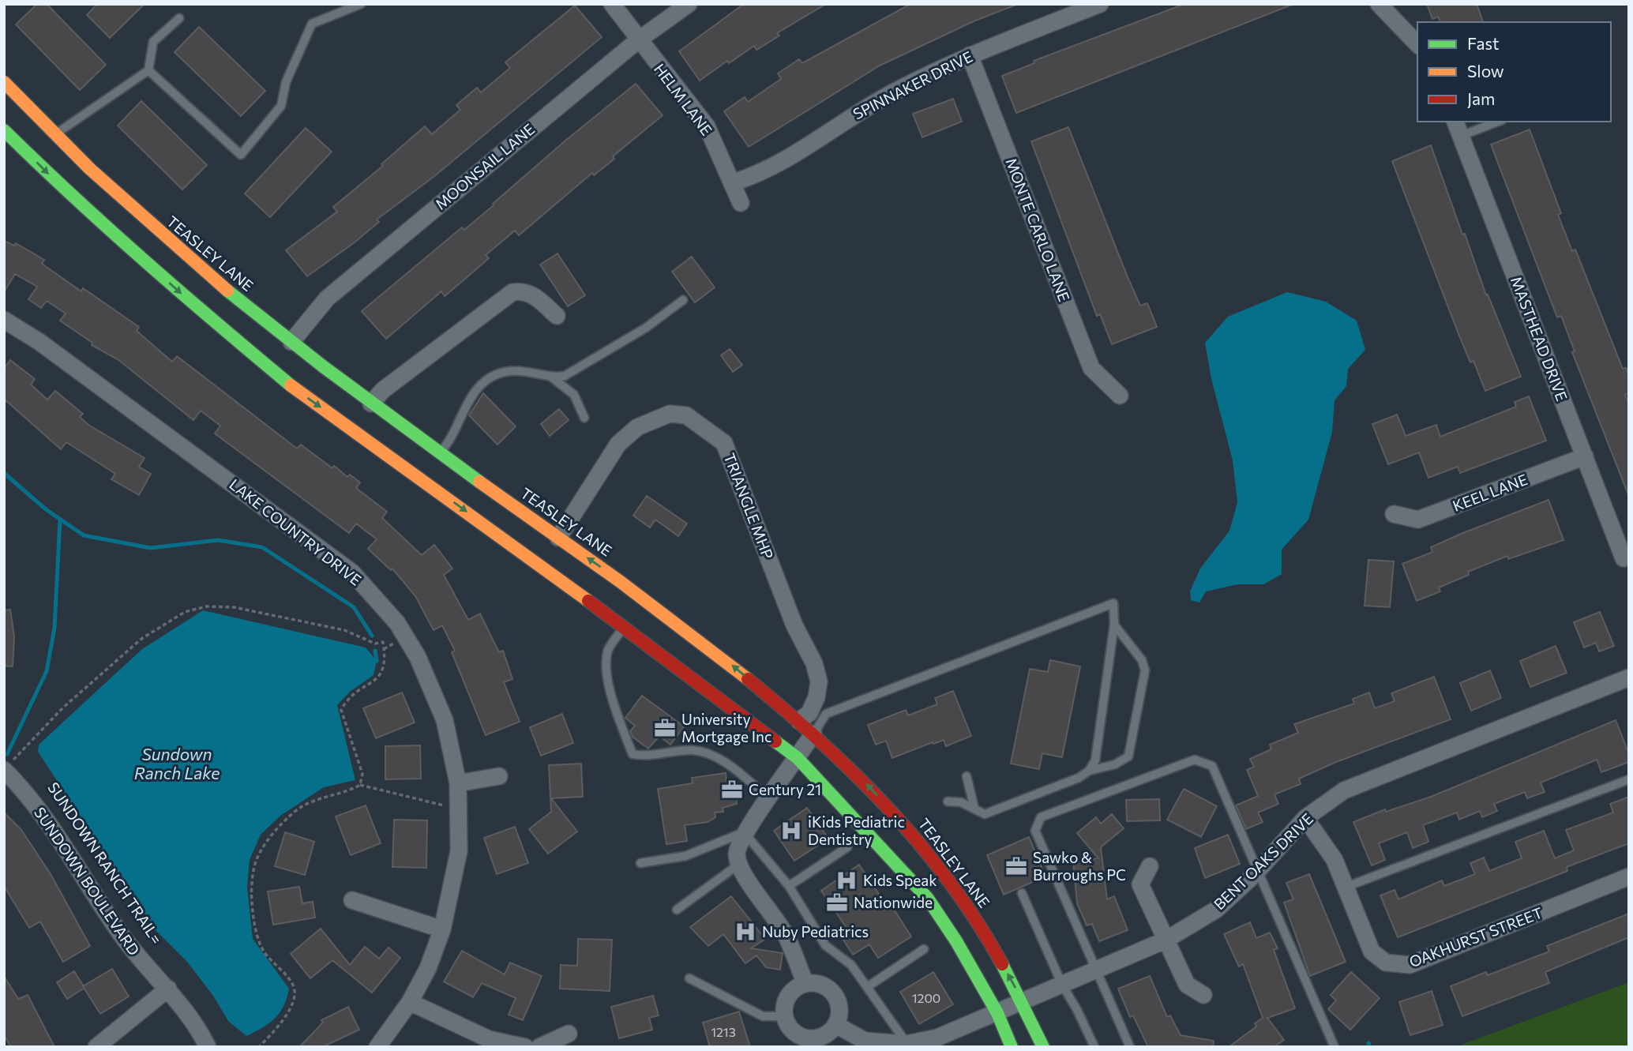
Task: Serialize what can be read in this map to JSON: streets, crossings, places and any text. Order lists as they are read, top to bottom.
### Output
{
  "streets": {
    "main road": ["TEASLEY LANE"],
    "street": [
      "SPINNAKER DRIVE",
      "HELM LANE",
      "MOONSAIL LANE",
      "MONTE CARLO LANE",
      "MASTHEAD DRIVE",
      "KEEL LANE",
      "TRIANGLE MHP",
      "LAKE COUNTRY DRIVE",
      "BENT OAKS DRIVE",
      "SUNDOWN BOULEVARD",
      "OAKHURST STREET"
    ]
  },
  "crossings": [
    ["SPINNAKER DRIVE", "HELM LANE"],
    ["SPINNAKER DRIVE", "MONTE CARLO LANE"],
    ["HELM LANE", "MOONSAIL LANE"],
    ["MOONSAIL LANE", "TEASLEY LANE"],
    ["TEASLEY LANE", "TRIANGLE MHP"],
    ["TEASLEY LANE", "BENT OAKS DRIVE"],
    ["MASTHEAD DRIVE", "KEEL LANE"],
    ["BENT OAKS DRIVE", "OAKHURST STREET"]
  ],
  "water": ["Sundown Ranch Lake"],
  "places": {
    "office": [
      "University Mortgage Inc",
      "Century 21",
      "Sawko & Burroughs PC",
      "Nationwide"
    ],
    "hospital": ["iKids Pediatric Dentistry", "Kids Speak", "Nuby Pediatrics"]
  },
  "house_numbers": ["1200", "1213"],
  "legend": ["Fast", "Slow", "Jam"]
}
